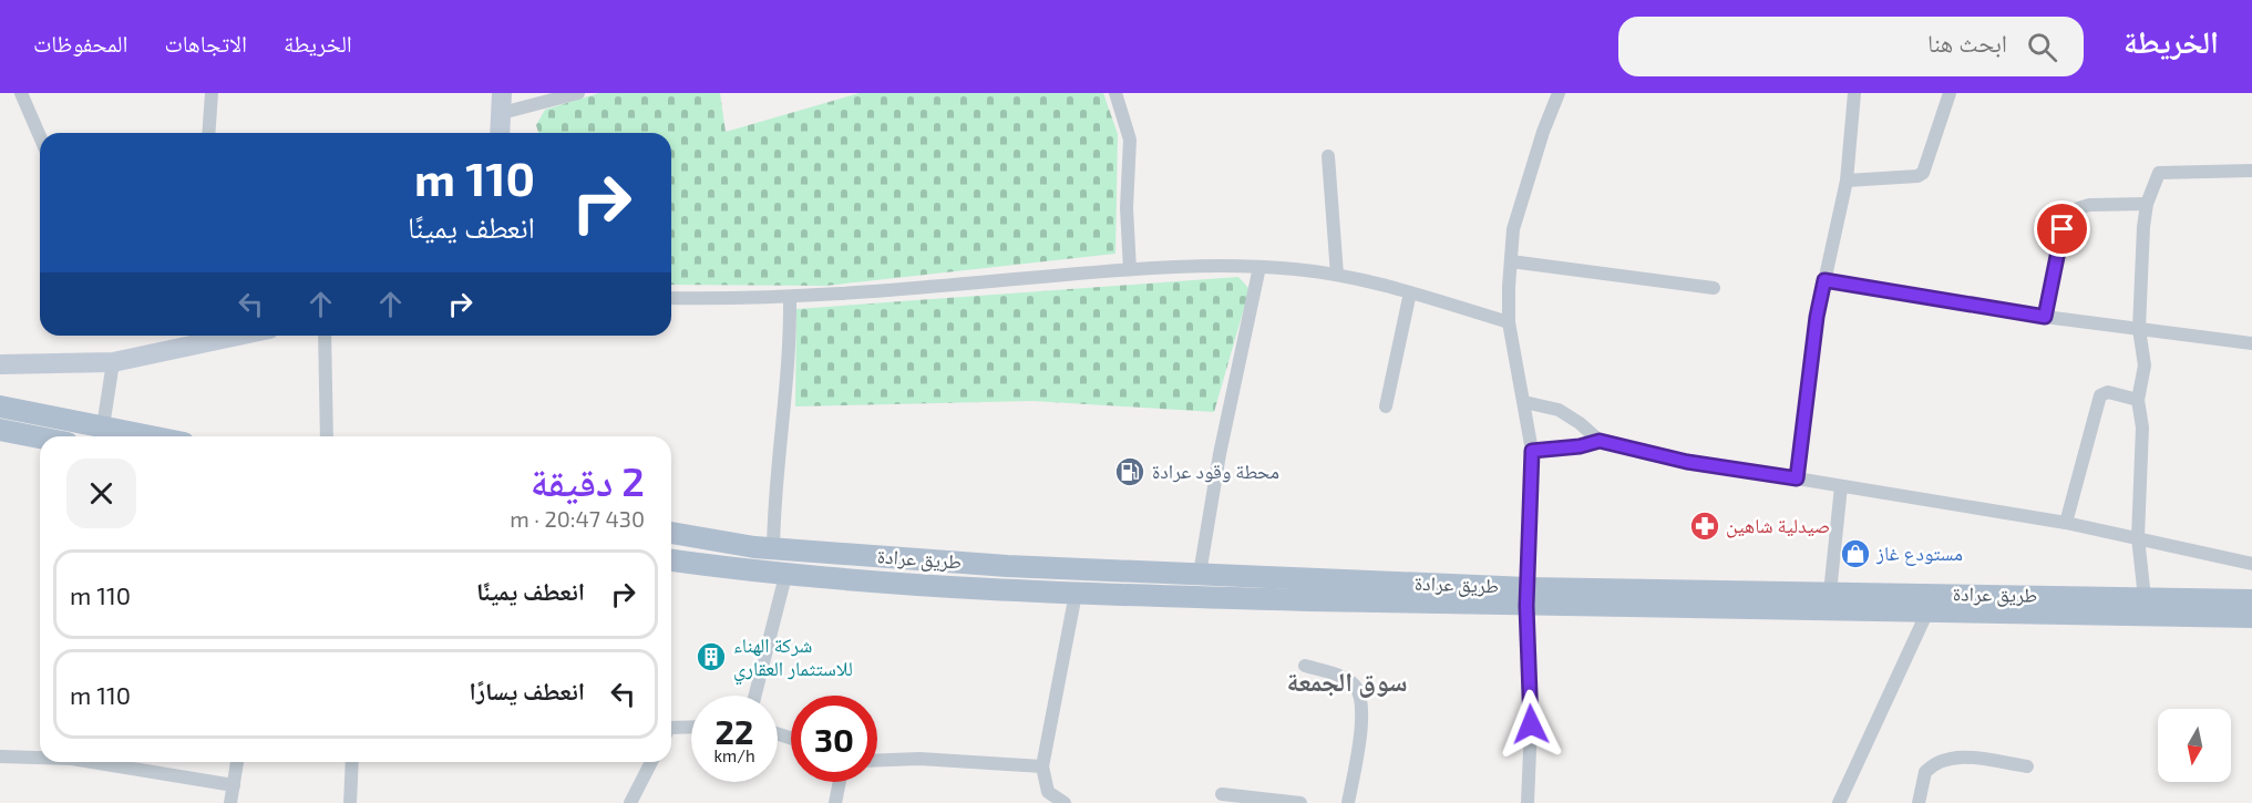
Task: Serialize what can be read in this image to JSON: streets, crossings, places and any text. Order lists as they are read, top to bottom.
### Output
{
  "streets": {
    "main road": ["طريق عرادة"]
  },
  "districts": ["سوق الجمعة"],
  "places": {
    "fuel station": ["محطة وقود عرادة"],
    "pharmacy": ["صيدلية شاهين"],
    "shop": ["مستودع غاز"],
    "building": ["شركة الهناء للاستثمار العقاري"]
  },
  "north": "bottom",
  "page": {
    "header": "الخريطة",
    "search": "ابحث هنا",
    "nav": ["الخريطة", "الاتجاهات", "المحفوظات"],
    "turn": ["110 m", "انعطف يمينًا"],
    "heading": ["2 دقيقة", "430 m · 20:47"],
    "list": [
      {
        "name": "انعطف يمينًا",
        "value": "110 m"
      },
      {
        "name": "انعطف يسارًا",
        "value": "110 m"
      }
    ],
    "speed": "22 km/h",
    "limit": "30"
  }
}
